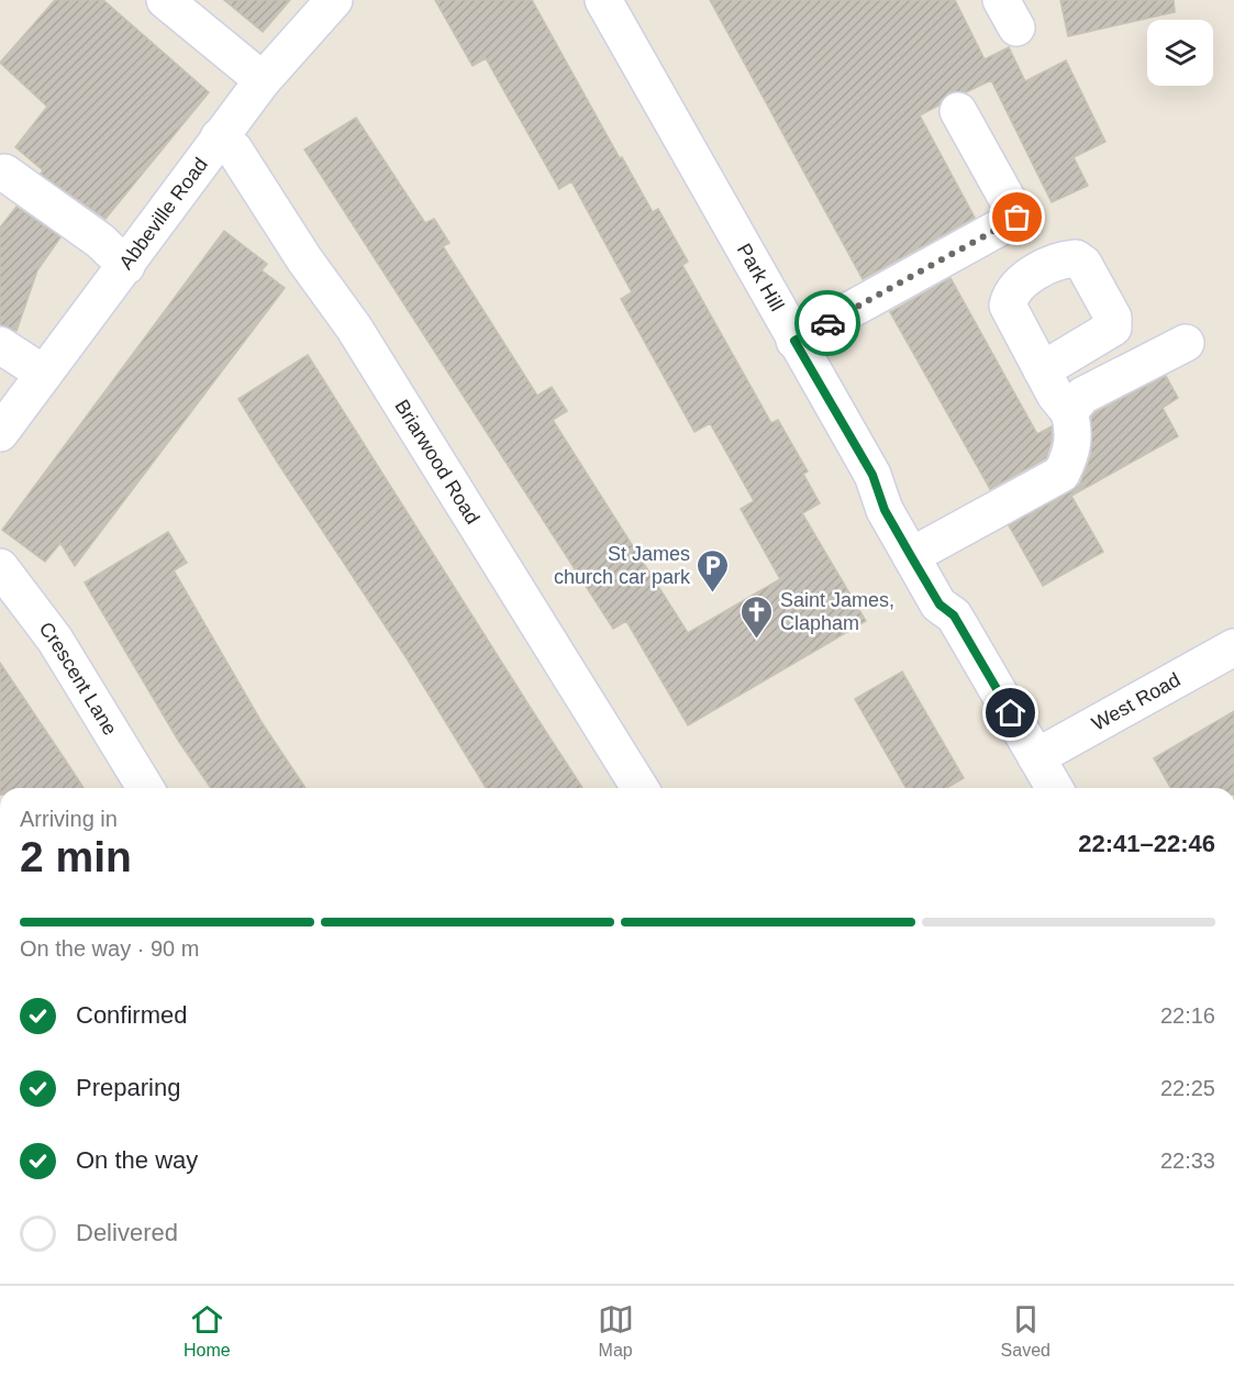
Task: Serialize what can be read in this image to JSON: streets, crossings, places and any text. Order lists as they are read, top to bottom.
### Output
{
  "streets": {
    "street": [
      "Abbeville Road",
      "Park Hill",
      "Briarwood Road",
      "Crescent Lane",
      "West Road"
    ]
  },
  "crossings": [
    ["Abbeville Road", "Briarwood Road"],
    ["Park Hill", "West Road"]
  ],
  "places": {
    "parking": ["St James church car park"],
    "church": ["Saint James, Clapham"]
  },
  "page": {
    "heading": ["2 min", "Arriving in", "22:41–22:46"],
    "bar": "On the way · 90 m",
    "list": [
      ["Confirmed", "22:16"],
      ["Preparing", "22:25"],
      ["On the way", "22:33"],
      "Delivered"
    ],
    "tabs": ["Home", "Map", "Saved"]
  }
}
